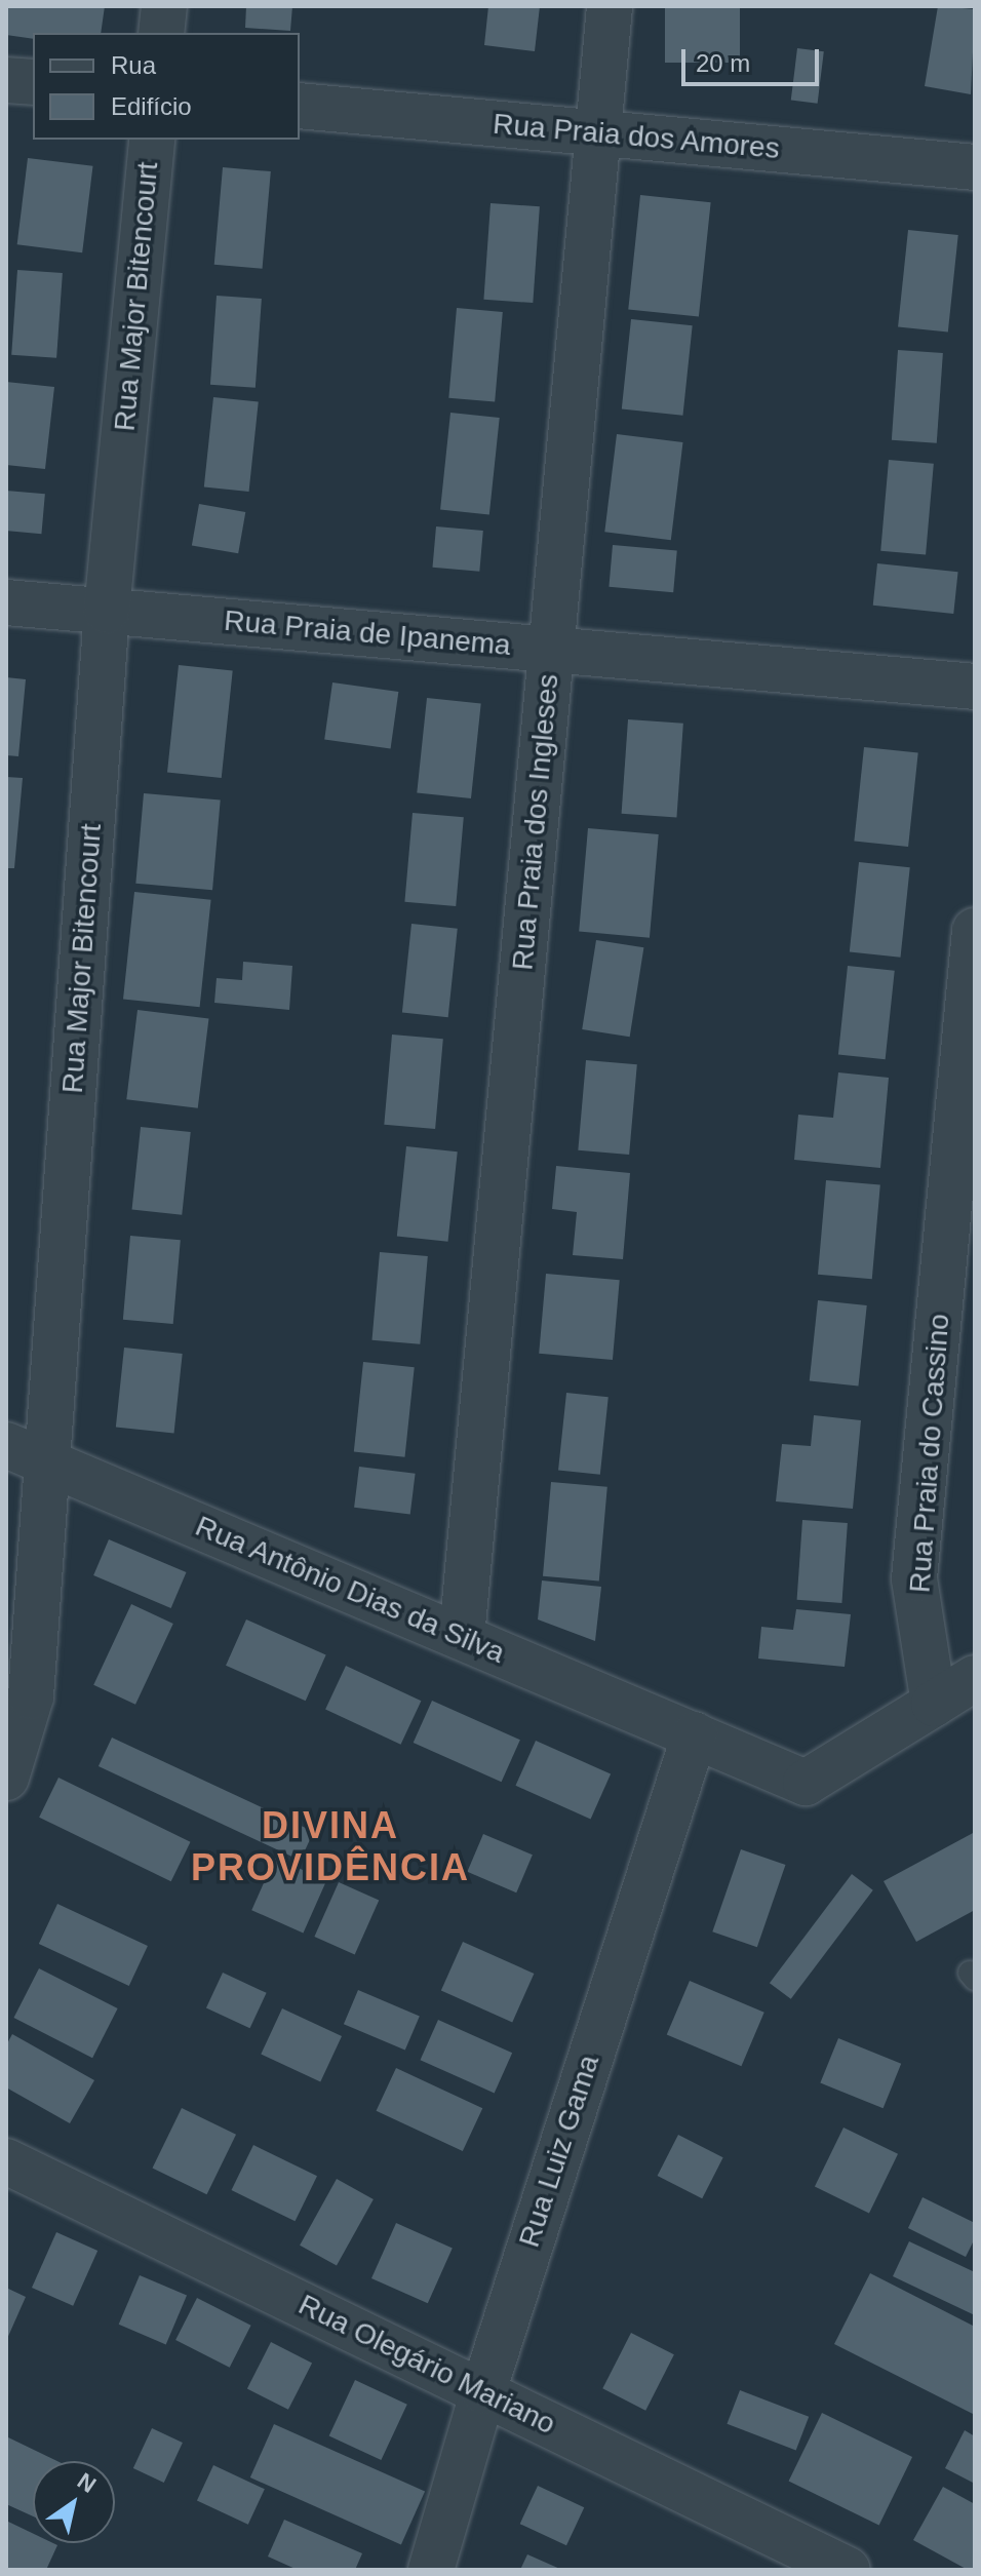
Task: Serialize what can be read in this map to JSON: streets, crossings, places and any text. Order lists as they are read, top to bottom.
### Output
{
  "streets": {
    "street": [
      "Rua Praia dos Amores",
      "Rua Major Bitencourt",
      "Rua Praia de Ipanema",
      "Rua Praia dos Ingleses",
      "Rua Praia do Cassino",
      "Rua Antônio Dias da Silva",
      "Rua Luiz Gama",
      "Rua Olegário Mariano"
    ]
  },
  "crossings": [
    ["Rua Praia dos Amores", "Rua Praia dos Ingleses"],
    ["Rua Major Bitencourt", "Rua Praia de Ipanema"],
    ["Rua Major Bitencourt", "Rua Antônio Dias da Silva"],
    ["Rua Praia de Ipanema", "Rua Praia dos Ingleses"],
    ["Rua Praia dos Ingleses", "Rua Antônio Dias da Silva"],
    ["Rua Antônio Dias da Silva", "Rua Luiz Gama"],
    ["Rua Luiz Gama", "Rua Olegário Mariano"]
  ],
  "districts": ["DIVINA PROVIDÊNCIA"],
  "legend": ["Rua", "Edifício"],
  "scale_bar": "20 m",
  "north": "top right"
}
